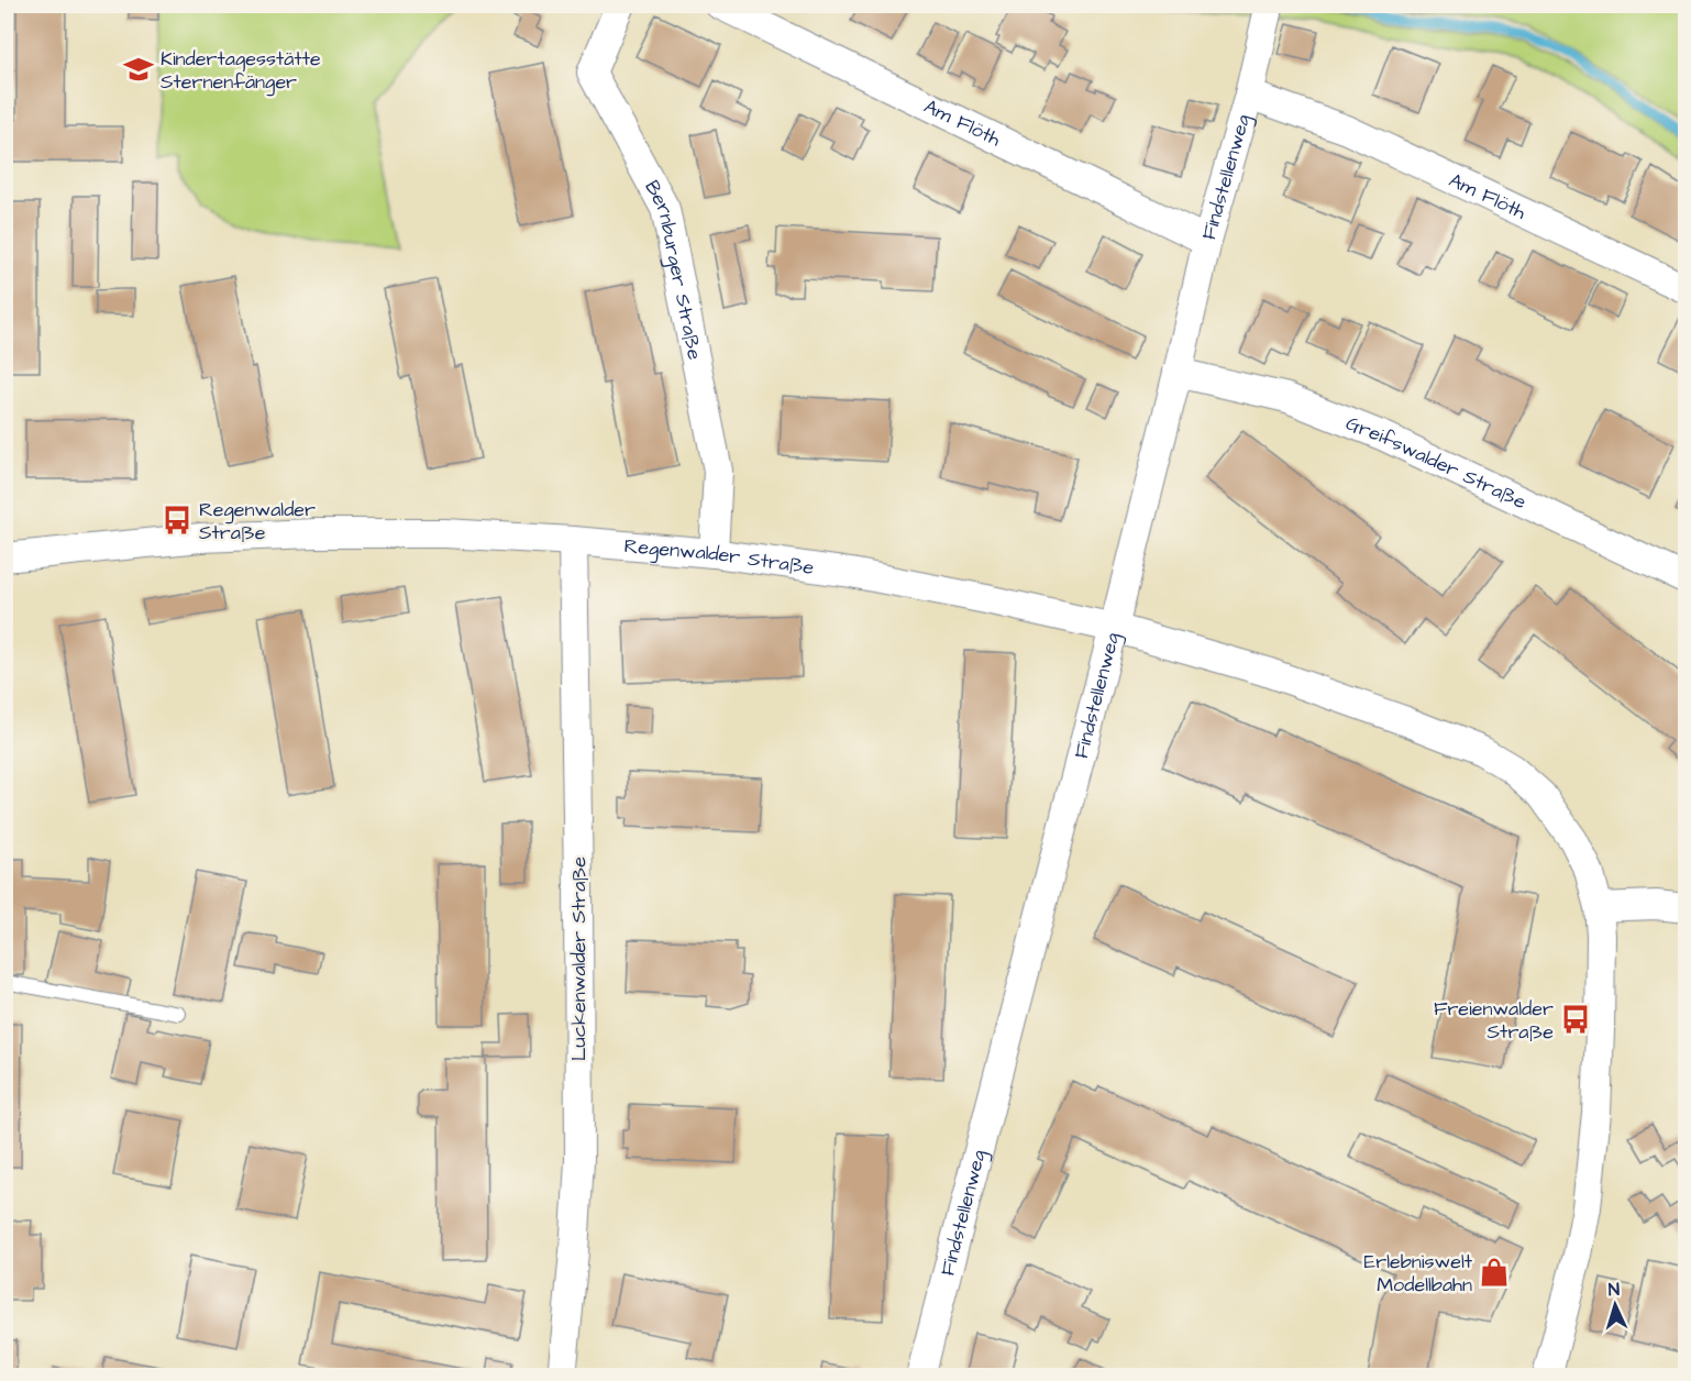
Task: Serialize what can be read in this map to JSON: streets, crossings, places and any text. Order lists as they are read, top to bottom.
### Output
{
  "streets": {
    "street": [
      "Am Flöth",
      "Findstellenweg",
      "Bernburger Straße",
      "Greifswalder Straße",
      "Regenwalder Straße",
      "Luckenwalder Straße"
    ]
  },
  "crossings": [
    ["Am Flöth", "Findstellenweg"],
    ["Findstellenweg", "Greifswalder Straße"],
    ["Findstellenweg", "Regenwalder Straße"],
    ["Bernburger Straße", "Regenwalder Straße"],
    ["Regenwalder Straße", "Luckenwalder Straße"]
  ],
  "places": {
    "school or university": ["Kindertagesstätte Sternenfänger"],
    "bus stop": ["Regenwalder Straße", "Freienwalder Straße"],
    "shop": ["Erlebniswelt Modellbahn"]
  },
  "north": "top"
}
